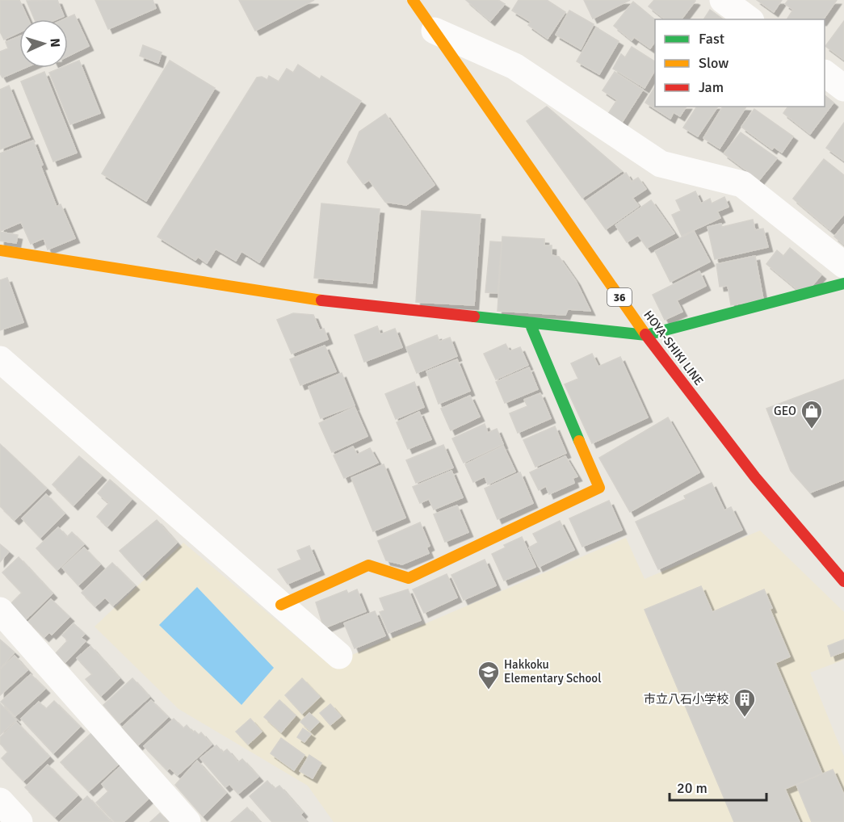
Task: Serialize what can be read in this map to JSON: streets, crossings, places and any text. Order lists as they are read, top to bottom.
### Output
{
  "streets": {
    "street": ["36", "HOYA-SHIKI LINE"]
  },
  "places": {
    "shop": ["GEO"],
    "school or university": ["Hakkoku Elementary School"],
    "building": ["市立八石小学校"]
  },
  "legend": ["Fast", "Slow", "Jam"],
  "scale_bar": "20 m",
  "north": "right"
}
